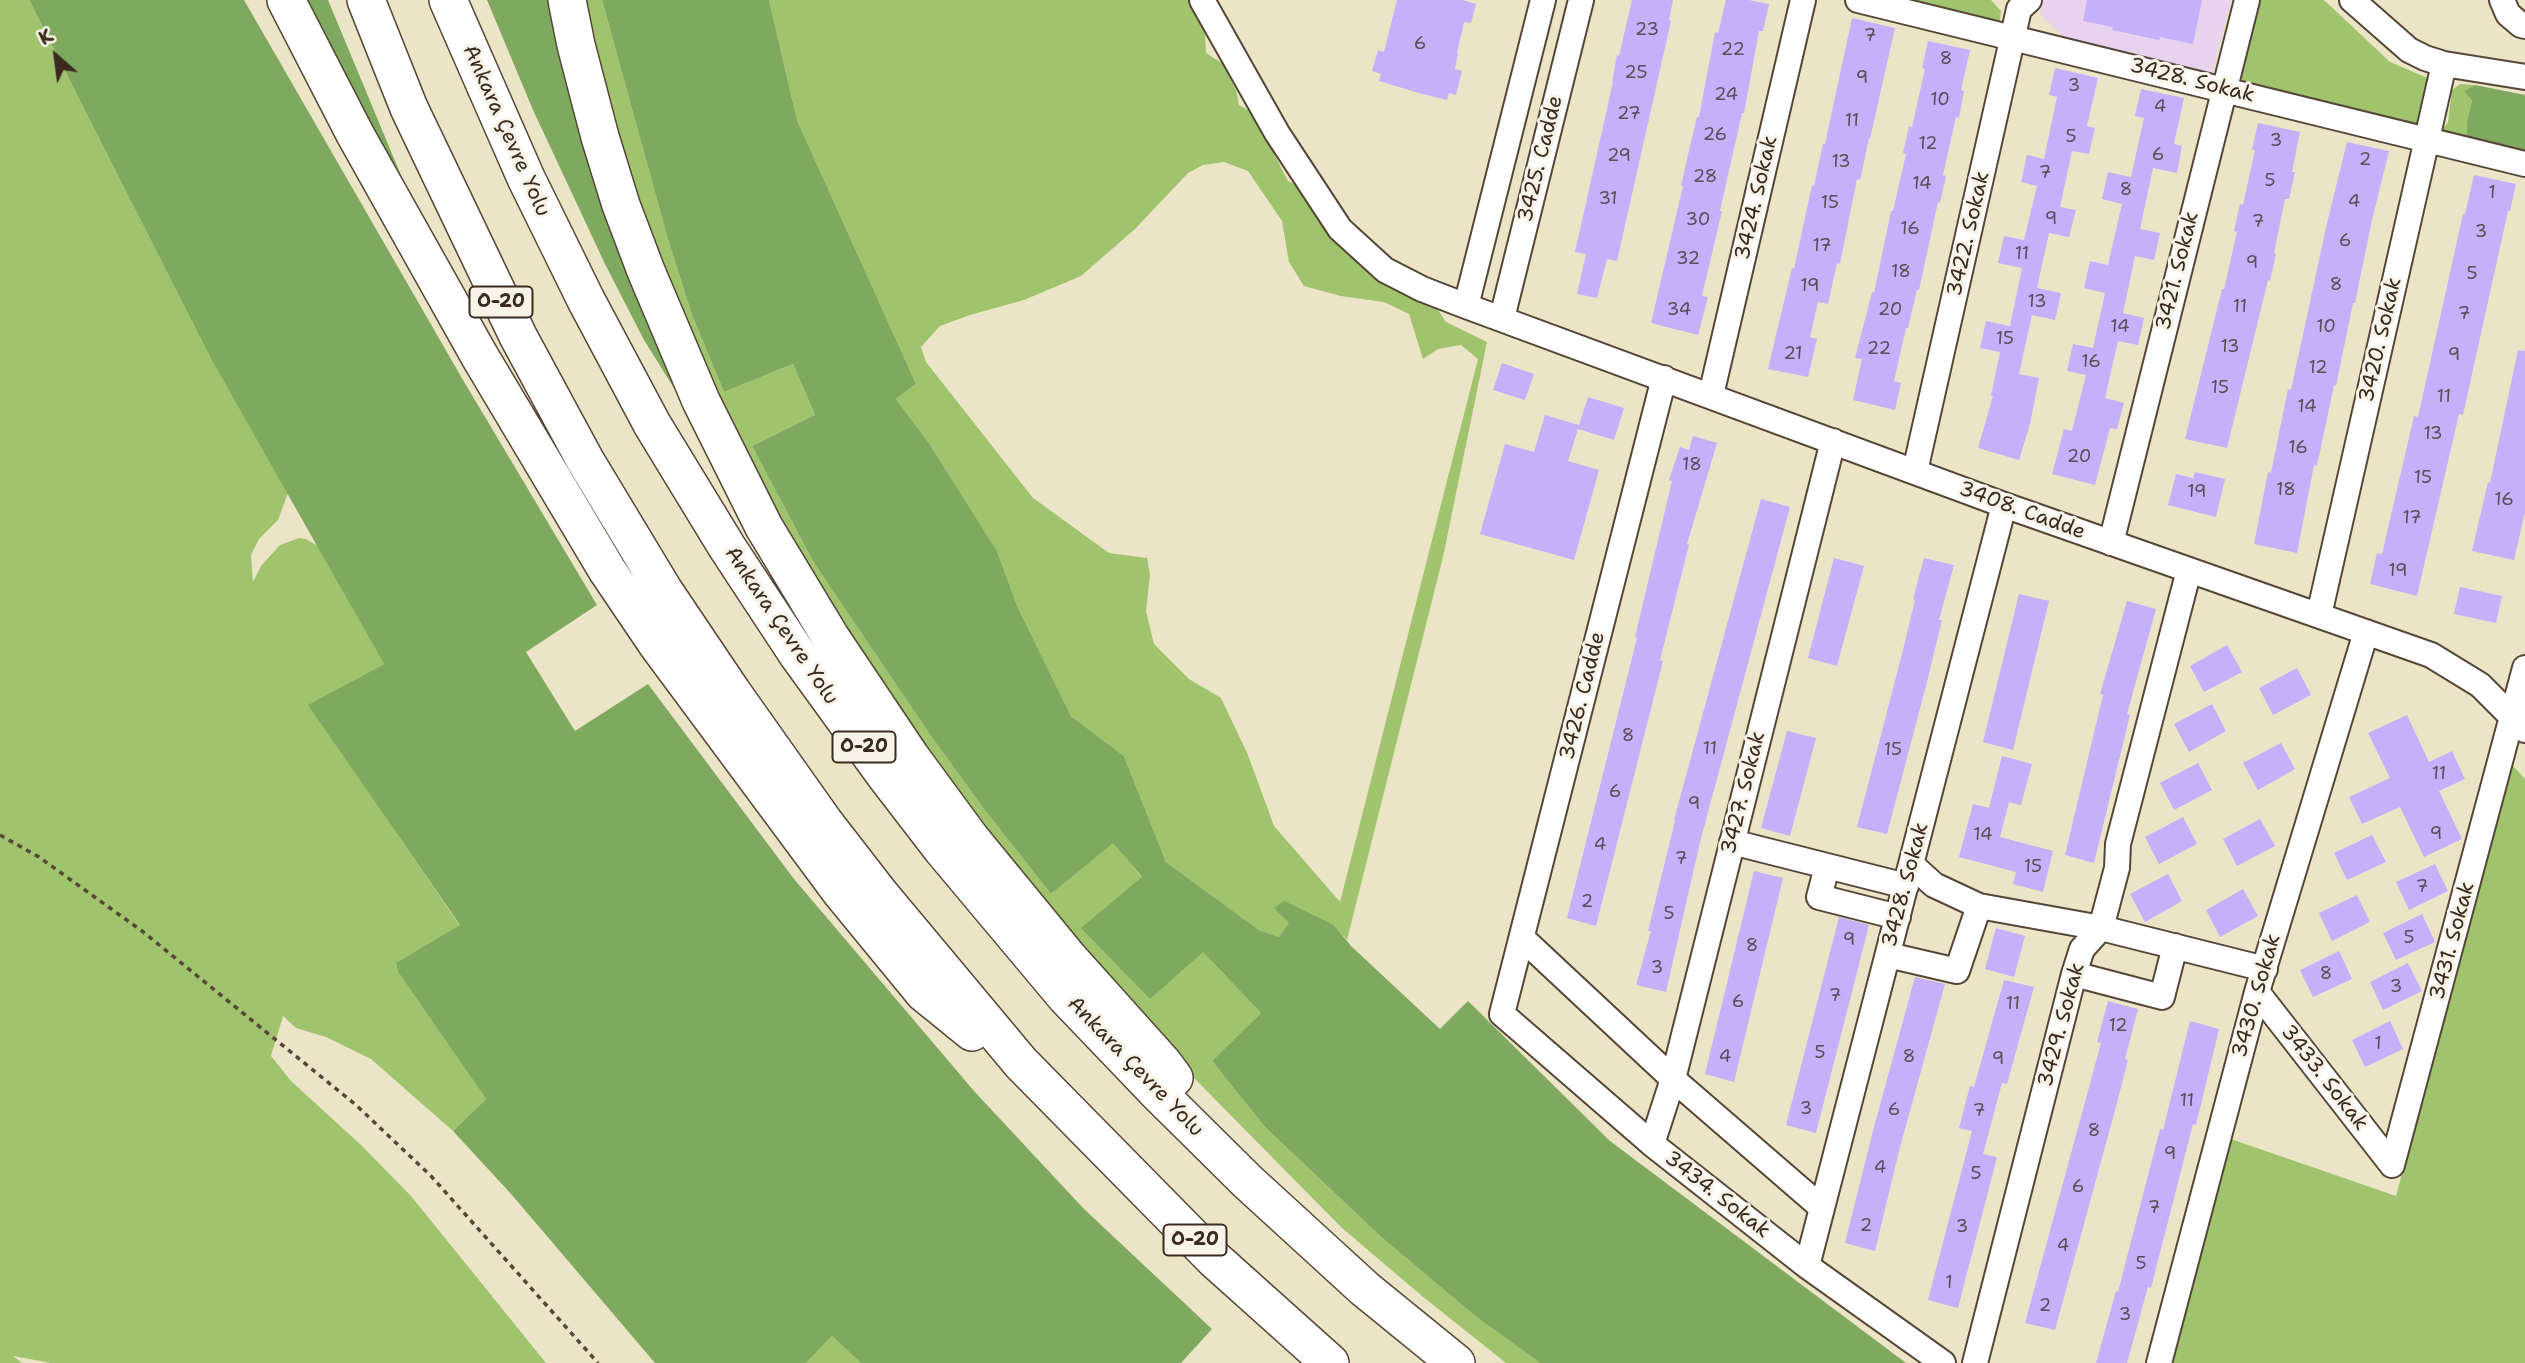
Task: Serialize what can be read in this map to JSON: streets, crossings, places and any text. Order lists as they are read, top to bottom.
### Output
{
  "streets": {
    "highway": ["Ankara Çevre Yolu", "O-20"],
    "street": [
      "3428. Sokak",
      "3425. Cadde",
      "3424. Sokak",
      "3422. Sokak",
      "3421. Sokak",
      "3420. Sokak",
      "3408. Cadde",
      "3426. Cadde",
      "3427. Sokak",
      "3431. Sokak",
      "3430. Sokak",
      "3429. Sokak",
      "3433. Sokak",
      "3434. Sokak"
    ]
  },
  "crossings": [
    ["3428. Sokak", "3422. Sokak"],
    ["3428. Sokak", "3421. Sokak"],
    ["3428. Sokak", "3420. Sokak"],
    ["3428. Sokak", "3408. Cadde"],
    ["3428. Sokak", "3434. Sokak"],
    ["3425. Cadde", "3408. Cadde"],
    ["3424. Sokak", "3408. Cadde"],
    ["3422. Sokak", "3408. Cadde"],
    ["3421. Sokak", "3408. Cadde"],
    ["3420. Sokak", "3408. Cadde"],
    ["3408. Cadde", "3426. Cadde"],
    ["3408. Cadde", "3427. Sokak"],
    ["3408. Cadde", "3431. Sokak"],
    ["3408. Cadde", "3430. Sokak"],
    ["3408. Cadde", "3429. Sokak"],
    ["3426. Cadde", "3434. Sokak"],
    ["3427. Sokak", "3434. Sokak"],
    ["3431. Sokak", "3433. Sokak"],
    ["3430. Sokak", "3433. Sokak"]
  ],
  "house_numbers": [
    "23",
    "7",
    "6",
    "22",
    "8",
    "25",
    "9",
    "3",
    "24",
    "10",
    "4",
    "27",
    "11",
    "26",
    "5",
    "3",
    "12",
    "6",
    "29",
    "2",
    "13",
    "7",
    "28",
    "5",
    "14",
    "8",
    "1",
    "31",
    "4",
    "15",
    "9",
    "30",
    "7",
    "16",
    "3",
    "6",
    "17",
    "11",
    "32",
    "9",
    "18",
    "5",
    "8",
    "19",
    "13",
    "11",
    "34",
    "20",
    "7",
    "14",
    "10",
    "15",
    "13",
    "22",
    "21",
    "9",
    "16",
    "12",
    "15",
    "11",
    "14",
    "13",
    "16",
    "20",
    "18",
    "15",
    "18",
    "19",
    "16",
    "17",
    "19",
    "8",
    "11",
    "15",
    "11",
    "6",
    "9",
    "9",
    "14",
    "4",
    "7",
    "15",
    "7",
    "2",
    "5",
    "5",
    "9",
    "8",
    "3",
    "8",
    "3",
    "7",
    "6",
    "11",
    "12",
    "1",
    "5",
    "4",
    "8",
    "9",
    "11",
    "3",
    "6",
    "7",
    "8",
    "9",
    "4",
    "5",
    "6",
    "7",
    "2",
    "3",
    "4",
    "5",
    "1",
    "2",
    "3"
  ],
  "north": "top left"
}
